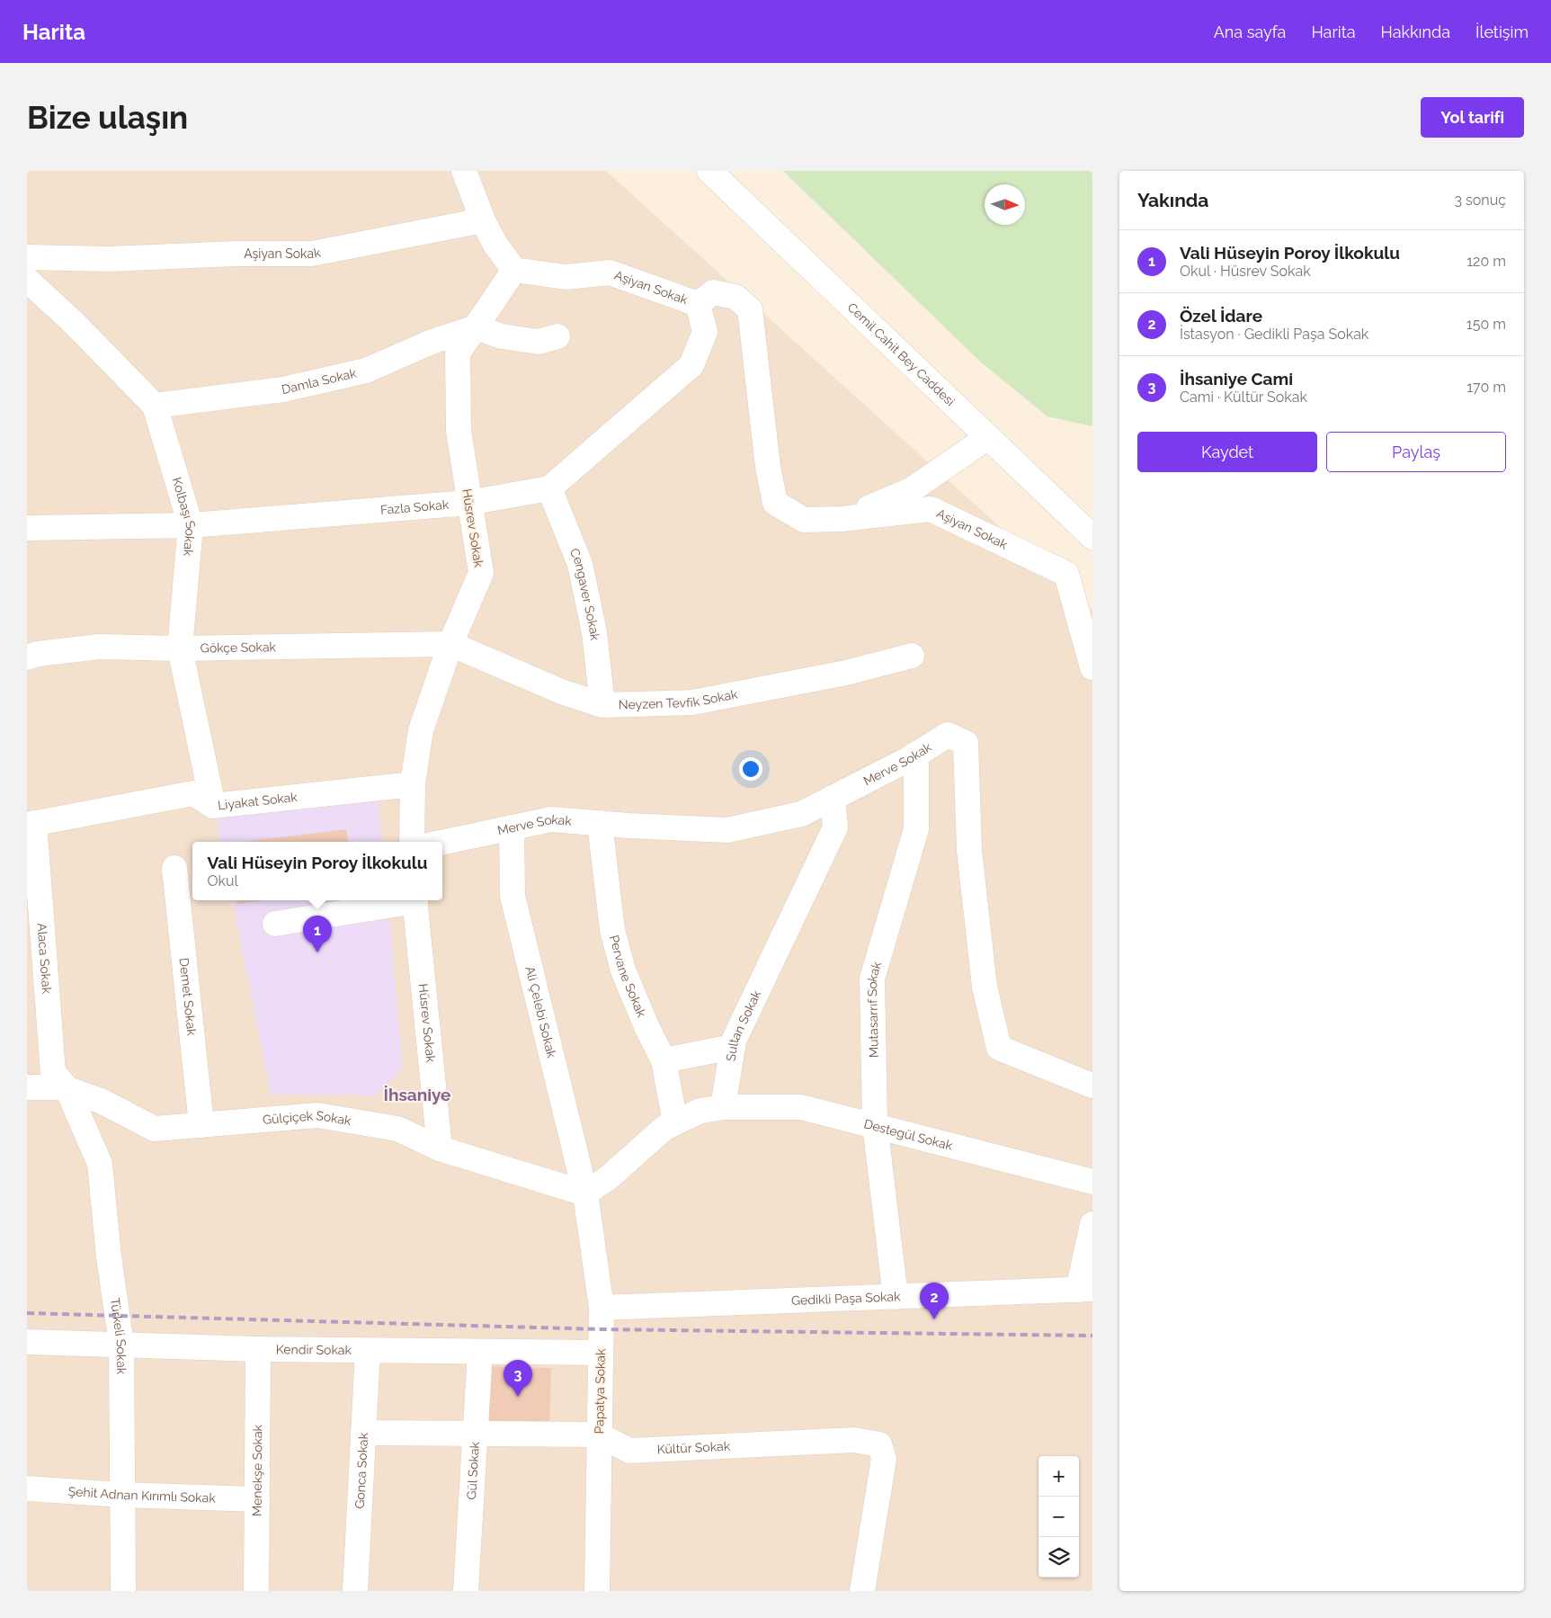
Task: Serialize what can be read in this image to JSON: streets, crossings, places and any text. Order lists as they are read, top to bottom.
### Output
{
  "streets": {
    "street": [
      "Aşiyan Sokak",
      "Cemil Cahit Bey Caddesi",
      "Damla Sokak",
      "Fazla Sokak",
      "Kolbaşı Sokak",
      "Hüsrev Sokak",
      "Cengaver Sokak",
      "Gökçe Sokak",
      "Neyzen Tevfik Sokak",
      "Merve Sokak",
      "Liyakat Sokak",
      "Alaca Sokak",
      "Pervane Sokak",
      "Demet Sokak",
      "Mutasarrıf Sokak",
      "Ali Çelebi Sokak",
      "Sultan Sokak",
      "Gülçiçek Sokak",
      "Destegül Sokak",
      "Gedikli Paşa Sokak",
      "Türkeli Sokak",
      "Kendir Sokak",
      "Papatya Sokak",
      "Kültür Sokak",
      "Menekşe Sokak",
      "Gonca Sokak",
      "Gül Sokak",
      "Şehit Adnan Kırımlı Sokak"
    ]
  },
  "crossings": [
    ["Aşiyan Sokak", "Hüsrev Sokak"],
    ["Damla Sokak", "Kolbaşı Sokak"],
    ["Damla Sokak", "Hüsrev Sokak"],
    ["Fazla Sokak", "Kolbaşı Sokak"],
    ["Fazla Sokak", "Hüsrev Sokak"],
    ["Fazla Sokak", "Cengaver Sokak"],
    ["Kolbaşı Sokak", "Gökçe Sokak"],
    ["Kolbaşı Sokak", "Liyakat Sokak"],
    ["Hüsrev Sokak", "Gökçe Sokak"],
    ["Hüsrev Sokak", "Neyzen Tevfik Sokak"],
    ["Hüsrev Sokak", "Liyakat Sokak"],
    ["Hüsrev Sokak", "Gülçiçek Sokak"],
    ["Cengaver Sokak", "Neyzen Tevfik Sokak"],
    ["Gökçe Sokak", "Neyzen Tevfik Sokak"],
    ["Merve Sokak", "Pervane Sokak"],
    ["Merve Sokak", "Mutasarrıf Sokak"],
    ["Merve Sokak", "Ali Çelebi Sokak"],
    ["Merve Sokak", "Sultan Sokak"],
    ["Liyakat Sokak", "Alaca Sokak"],
    ["Alaca Sokak", "Gülçiçek Sokak"],
    ["Alaca Sokak", "Türkeli Sokak"],
    ["Demet Sokak", "Gülçiçek Sokak"],
    ["Mutasarrıf Sokak", "Destegül Sokak"],
    ["Mutasarrıf Sokak", "Gedikli Paşa Sokak"],
    ["Ali Çelebi Sokak", "Gülçiçek Sokak"],
    ["Ali Çelebi Sokak", "Papatya Sokak"],
    ["Sultan Sokak", "Destegül Sokak"],
    ["Gülçiçek Sokak", "Türkeli Sokak"],
    ["Gülçiçek Sokak", "Papatya Sokak"],
    ["Gedikli Paşa Sokak", "Papatya Sokak"],
    ["Türkeli Sokak", "Kendir Sokak"],
    ["Türkeli Sokak", "Şehit Adnan Kırımlı Sokak"],
    ["Kendir Sokak", "Papatya Sokak"],
    ["Kendir Sokak", "Menekşe Sokak"],
    ["Kendir Sokak", "Gonca Sokak"],
    ["Kendir Sokak", "Gül Sokak"],
    ["Papatya Sokak", "Kültür Sokak"],
    ["Kültür Sokak", "Gonca Sokak"],
    ["Kültür Sokak", "Gül Sokak"],
    ["Menekşe Sokak", "Şehit Adnan Kırımlı Sokak"]
  ],
  "districts": ["İhsaniye"],
  "north": "right",
  "page": {
    "header": "Harita",
    "nav": [
      "Ana sayfa",
      "Harita",
      "Hakkında",
      "İletişim"
    ],
    "buttons": [
      "Yol tarifi",
      ["Kaydet", "Paylaş"]
    ],
    "title": "Bize ulaşın",
    "heading": ["Yakında", "3 sonuç"],
    "list": [
      {
        "mark": "1",
        "name": "Vali Hüseyin Poroy İlkokulu",
        "note": "Okul · Hüsrev Sokak",
        "value": "120 m"
      },
      {
        "mark": "2",
        "name": "Özel İdare",
        "note": "İstasyon · Gedikli Paşa Sokak",
        "value": "150 m"
      },
      {
        "mark": "3",
        "name": "İhsaniye Cami",
        "note": "Cami · Kültür Sokak",
        "value": "170 m"
      }
    ],
    "popup": ["Vali Hüseyin Poroy İlkokulu", "Okul"],
    "pins": ["1", "2", "3"],
    "map_buttons": ["+", "−"]
  }
}
